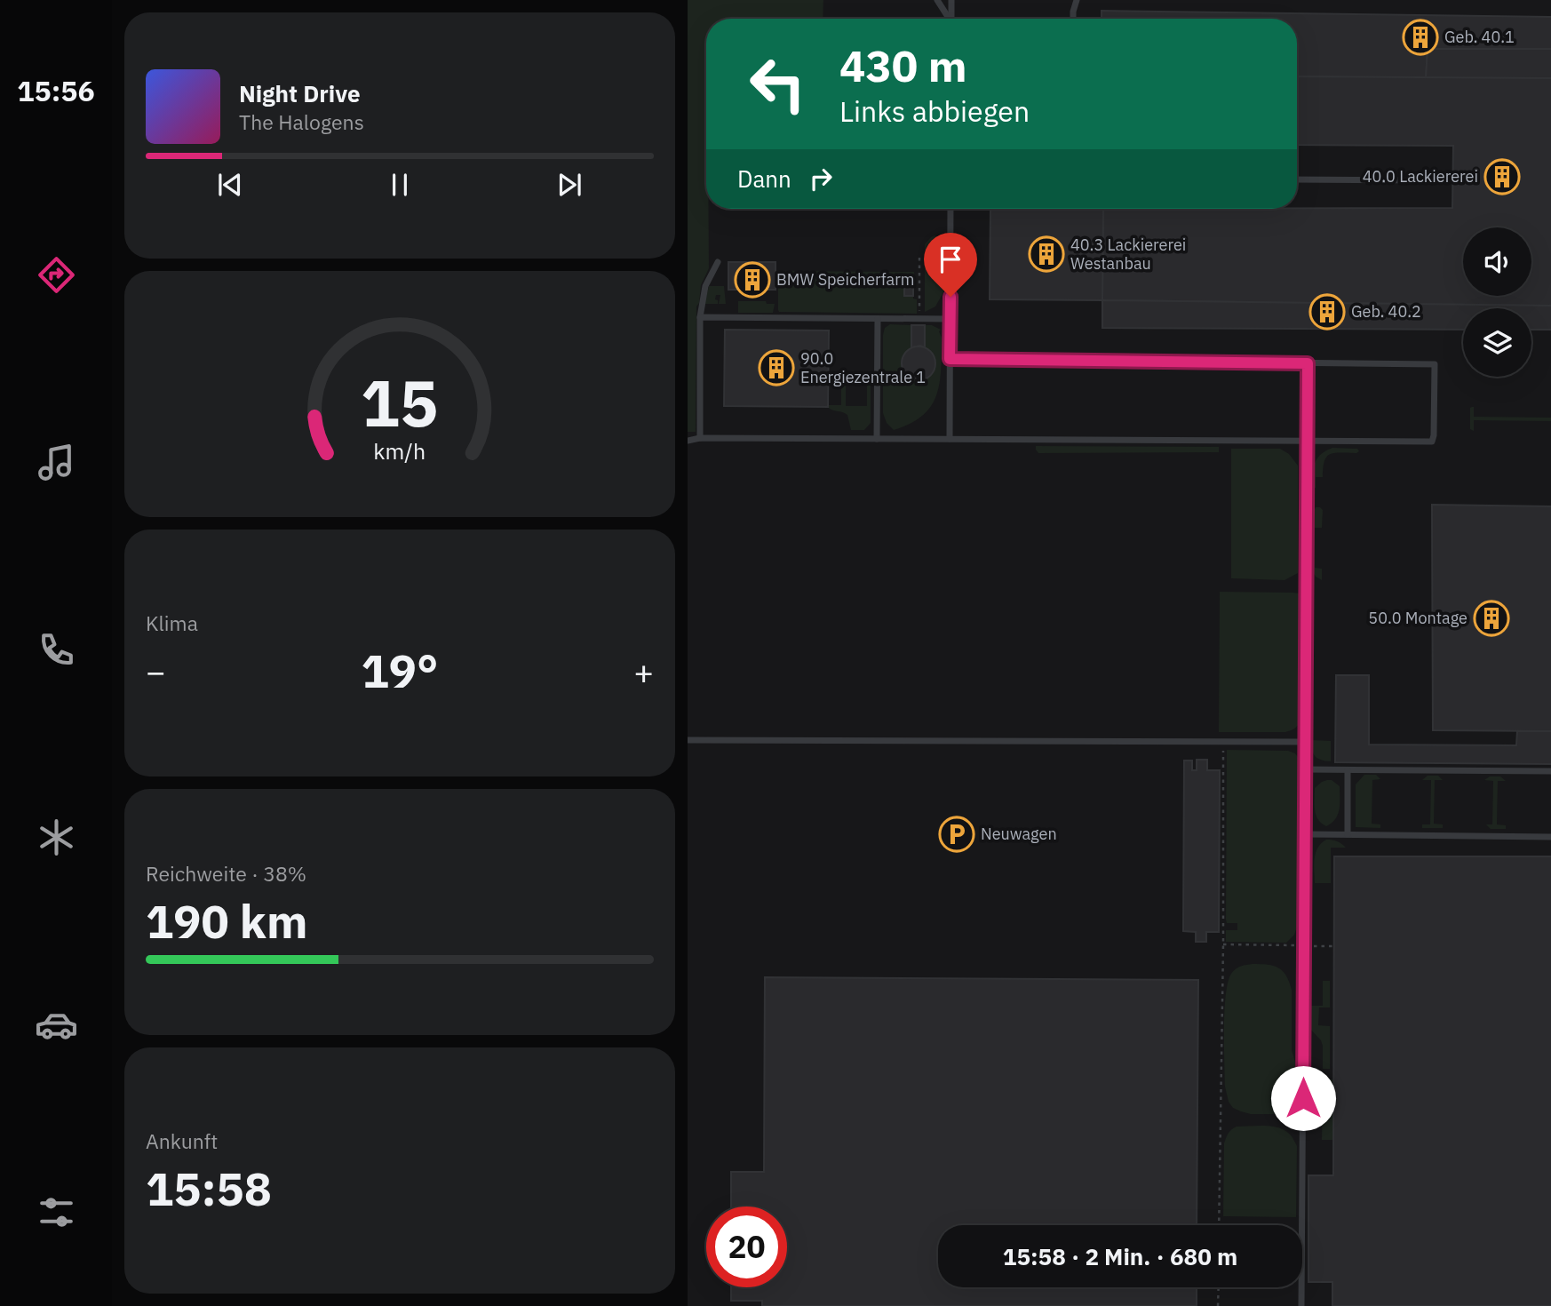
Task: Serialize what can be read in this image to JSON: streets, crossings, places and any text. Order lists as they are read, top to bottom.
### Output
{
  "places": {
    "building": [
      "Geb. 40.1",
      "40.0 Lackiererei",
      "40.3 Lackiererei Westanbau",
      "BMW Speicherfarm",
      "Geb. 40.2",
      "90.0 Energiezentrale 1",
      "50.0 Montage"
    ],
    "parking": ["Neuwagen"]
  },
  "page": {
    "tabs": "15:56",
    "turn": ["430 m", "Links abbiegen"],
    "song": ["Night Drive", "The Halogens"],
    "then": "Dann",
    "tile": [
      "Klima",
      ["Reichweite · 38%", "190 km"],
      ["Ankunft", "15:58"]
    ],
    "heat": ["−", "19°", "+"],
    "limit": "20",
    "trip": "15:58 · 2 Min. · 680 m",
    "gauge": ["15", "km/h"]
  }
}
